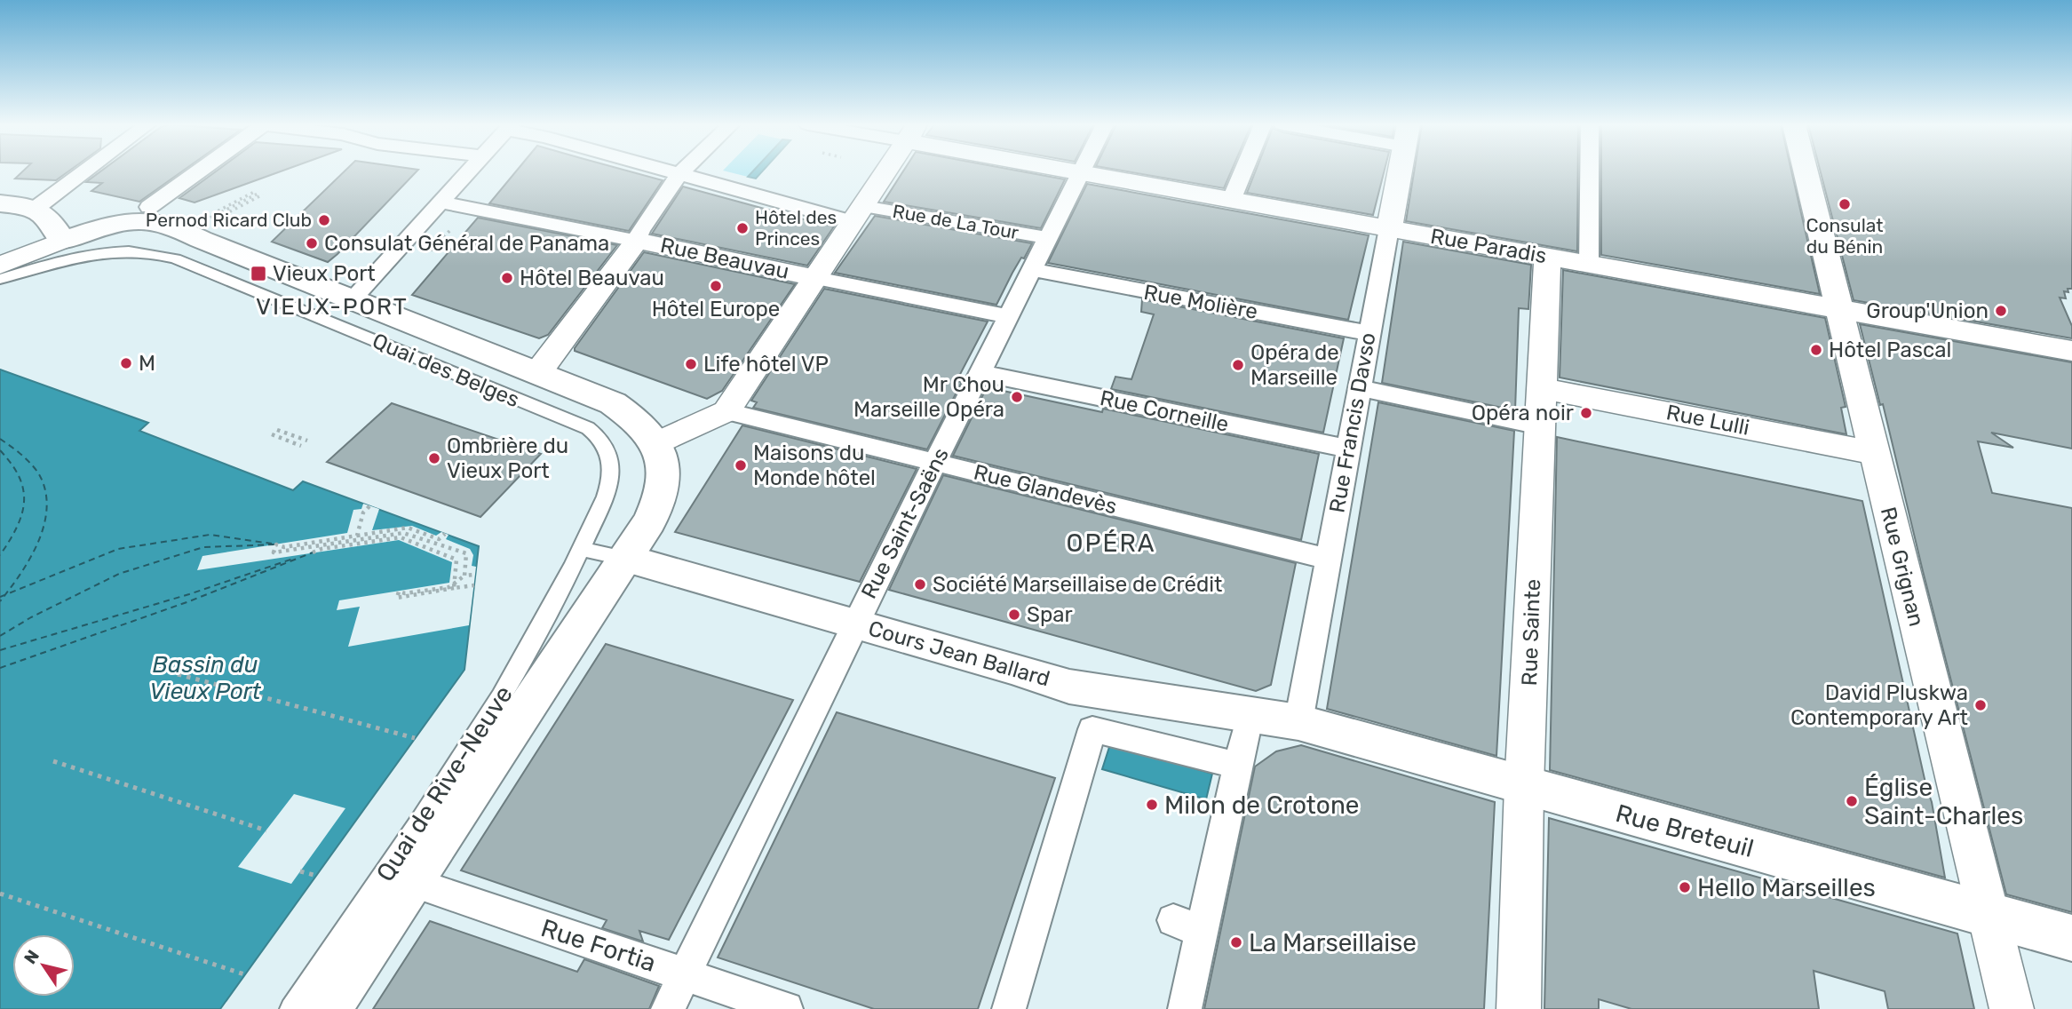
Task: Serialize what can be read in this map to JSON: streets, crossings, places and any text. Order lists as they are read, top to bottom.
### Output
{
  "streets": {
    "main road": [
      "Quai des Belges",
      "Cours Jean Ballard",
      "Quai de Rive-Neuve",
      "Rue Breteuil"
    ],
    "street": [
      "Rue de La Tour",
      "Rue Paradis",
      "Rue Beauvau",
      "Rue Molière",
      "Rue Corneille",
      "Rue Lulli",
      "Rue Francis Davso",
      "Rue Glandevès",
      "Rue Saint-Saëns",
      "Rue Grignan",
      "Rue Sainte",
      "Rue Fortia"
    ]
  },
  "crossings": [
    ["Rue de La Tour", "Rue Saint-Saëns"],
    ["Rue Paradis", "Rue Francis Davso"],
    ["Rue Paradis", "Rue Saint-Saëns"],
    ["Rue Paradis", "Rue Grignan"],
    ["Rue Paradis", "Rue Sainte"],
    ["Rue Beauvau", "Rue Saint-Saëns"],
    ["Rue Molière", "Rue Francis Davso"],
    ["Rue Molière", "Rue Saint-Saëns"],
    ["Quai des Belges", "Cours Jean Ballard"],
    ["Quai des Belges", "Quai de Rive-Neuve"],
    ["Rue Corneille", "Rue Francis Davso"],
    ["Rue Corneille", "Rue Saint-Saëns"],
    ["Rue Lulli", "Rue Grignan"],
    ["Rue Lulli", "Rue Sainte"],
    ["Rue Francis Davso", "Rue Glandevès"],
    ["Rue Francis Davso", "Cours Jean Ballard"],
    ["Rue Francis Davso", "Rue Breteuil"],
    ["Rue Glandevès", "Rue Saint-Saëns"],
    ["Rue Saint-Saëns", "Cours Jean Ballard"],
    ["Rue Saint-Saëns", "Rue Fortia"],
    ["Rue Grignan", "Rue Breteuil"],
    ["Rue Sainte", "Rue Breteuil"],
    ["Cours Jean Ballard", "Quai de Rive-Neuve"],
    ["Cours Jean Ballard", "Rue Breteuil"],
    ["Quai de Rive-Neuve", "Rue Fortia"]
  ],
  "districts": ["VIEUX-PORT", "OPÉRA"],
  "water": ["Bassin du Vieux Port"],
  "places": {
    "other": [
      "Consulat du Bénin",
      "Pernod Ricard Club",
      "Hôtel des Princes",
      "Consulat Général de Panama",
      "Hôtel Beauvau",
      "Hôtel Europe",
      "Group'Union",
      "Hôtel Pascal",
      "M",
      "Life hôtel VP",
      "Opéra de Marseille",
      "Mr Chou Marseille Opéra",
      "Opéra noir",
      "Ombrière du Vieux Port",
      "Maisons du Monde hôtel",
      "Société Marseillaise de Crédit",
      "Spar",
      "David Pluskwa Contemporary Art",
      "Église Saint-Charles",
      "Milon de Crotone",
      "Hello Marseilles",
      "La Marseillaise"
    ],
    "transit": ["Vieux Port"]
  },
  "north": "top left"
}
